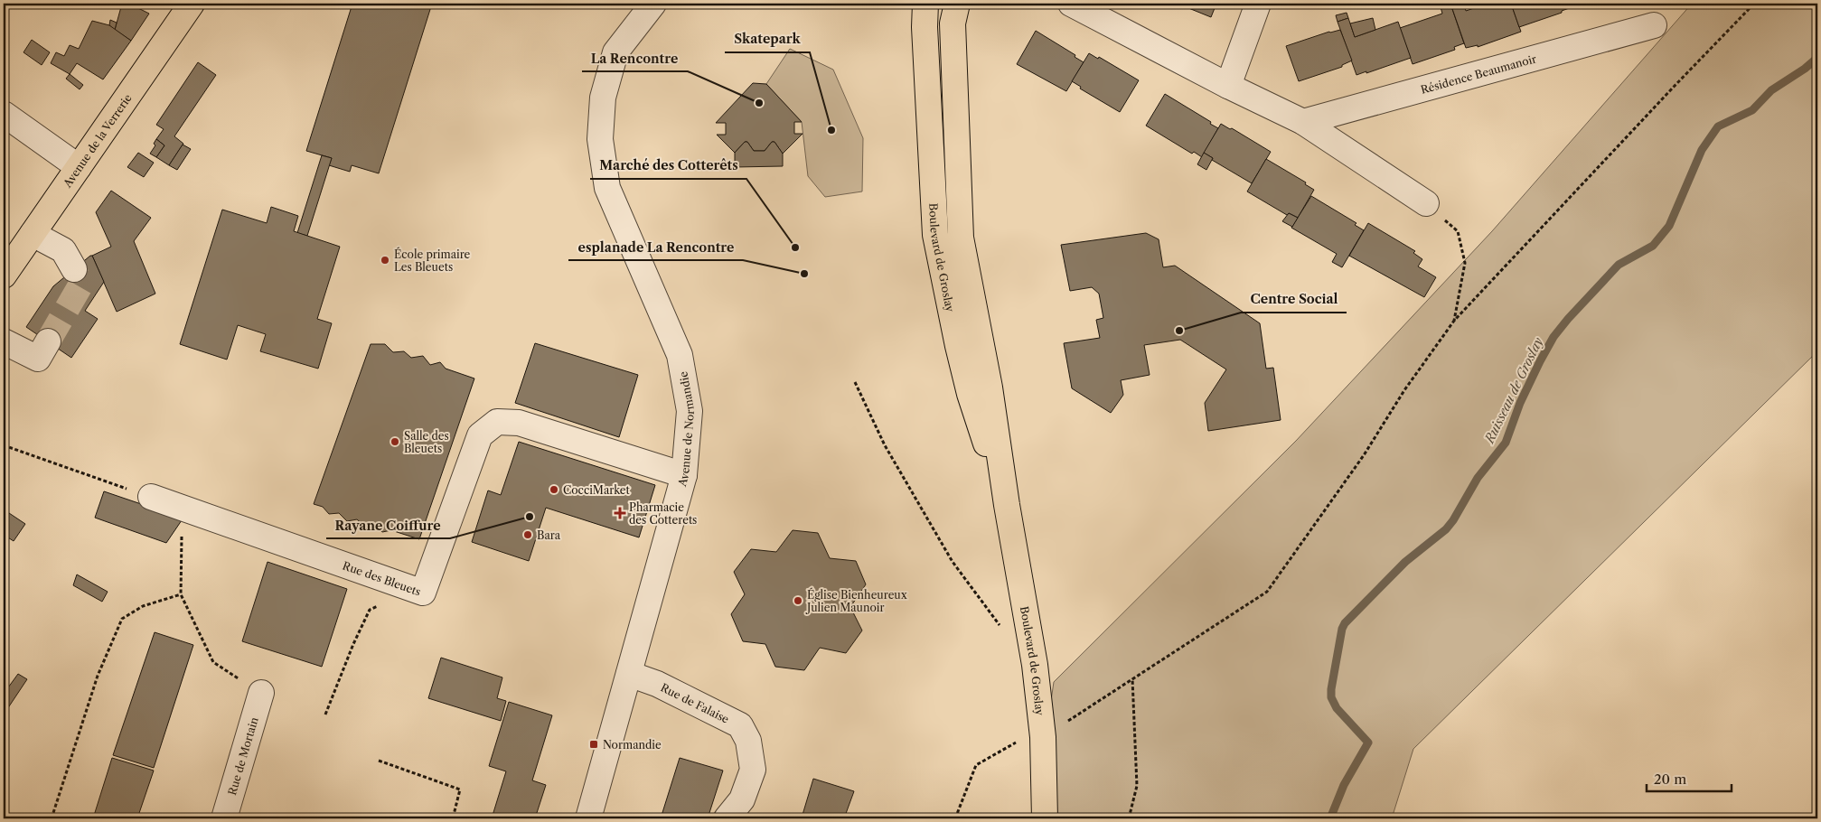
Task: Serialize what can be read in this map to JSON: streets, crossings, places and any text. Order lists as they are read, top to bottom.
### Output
{
  "streets": {
    "main road": ["Avenue de la Verrerie", "Boulevard de Groslay"],
    "street": [
      "Résidence Beaumanoir",
      "Avenue de Normandie",
      "Rue des Bleuets",
      "Rue de Falaise",
      "Rue de Mortain"
    ]
  },
  "crossings": [
    ["Avenue de Normandie", "Rue des Bleuets"],
    ["Avenue de Normandie", "Rue de Falaise"]
  ],
  "water": ["Ruisseau de Groslay"],
  "places": {
    "other": [
      "La Rencontre",
      "Skatepark",
      "Marché des Cotterêts",
      "École primaire Les Bleuets",
      "esplanade La Rencontre",
      "Centre Social",
      "Salle des Bleuets",
      "CocciMarket",
      "Rayane Coiffure",
      "Bara",
      "Église Bienheureux Julien Maunoir"
    ],
    "health": ["Pharmacie des Cotterets"],
    "transit": ["Normandie"]
  },
  "scale_bar": "20 m"
}
